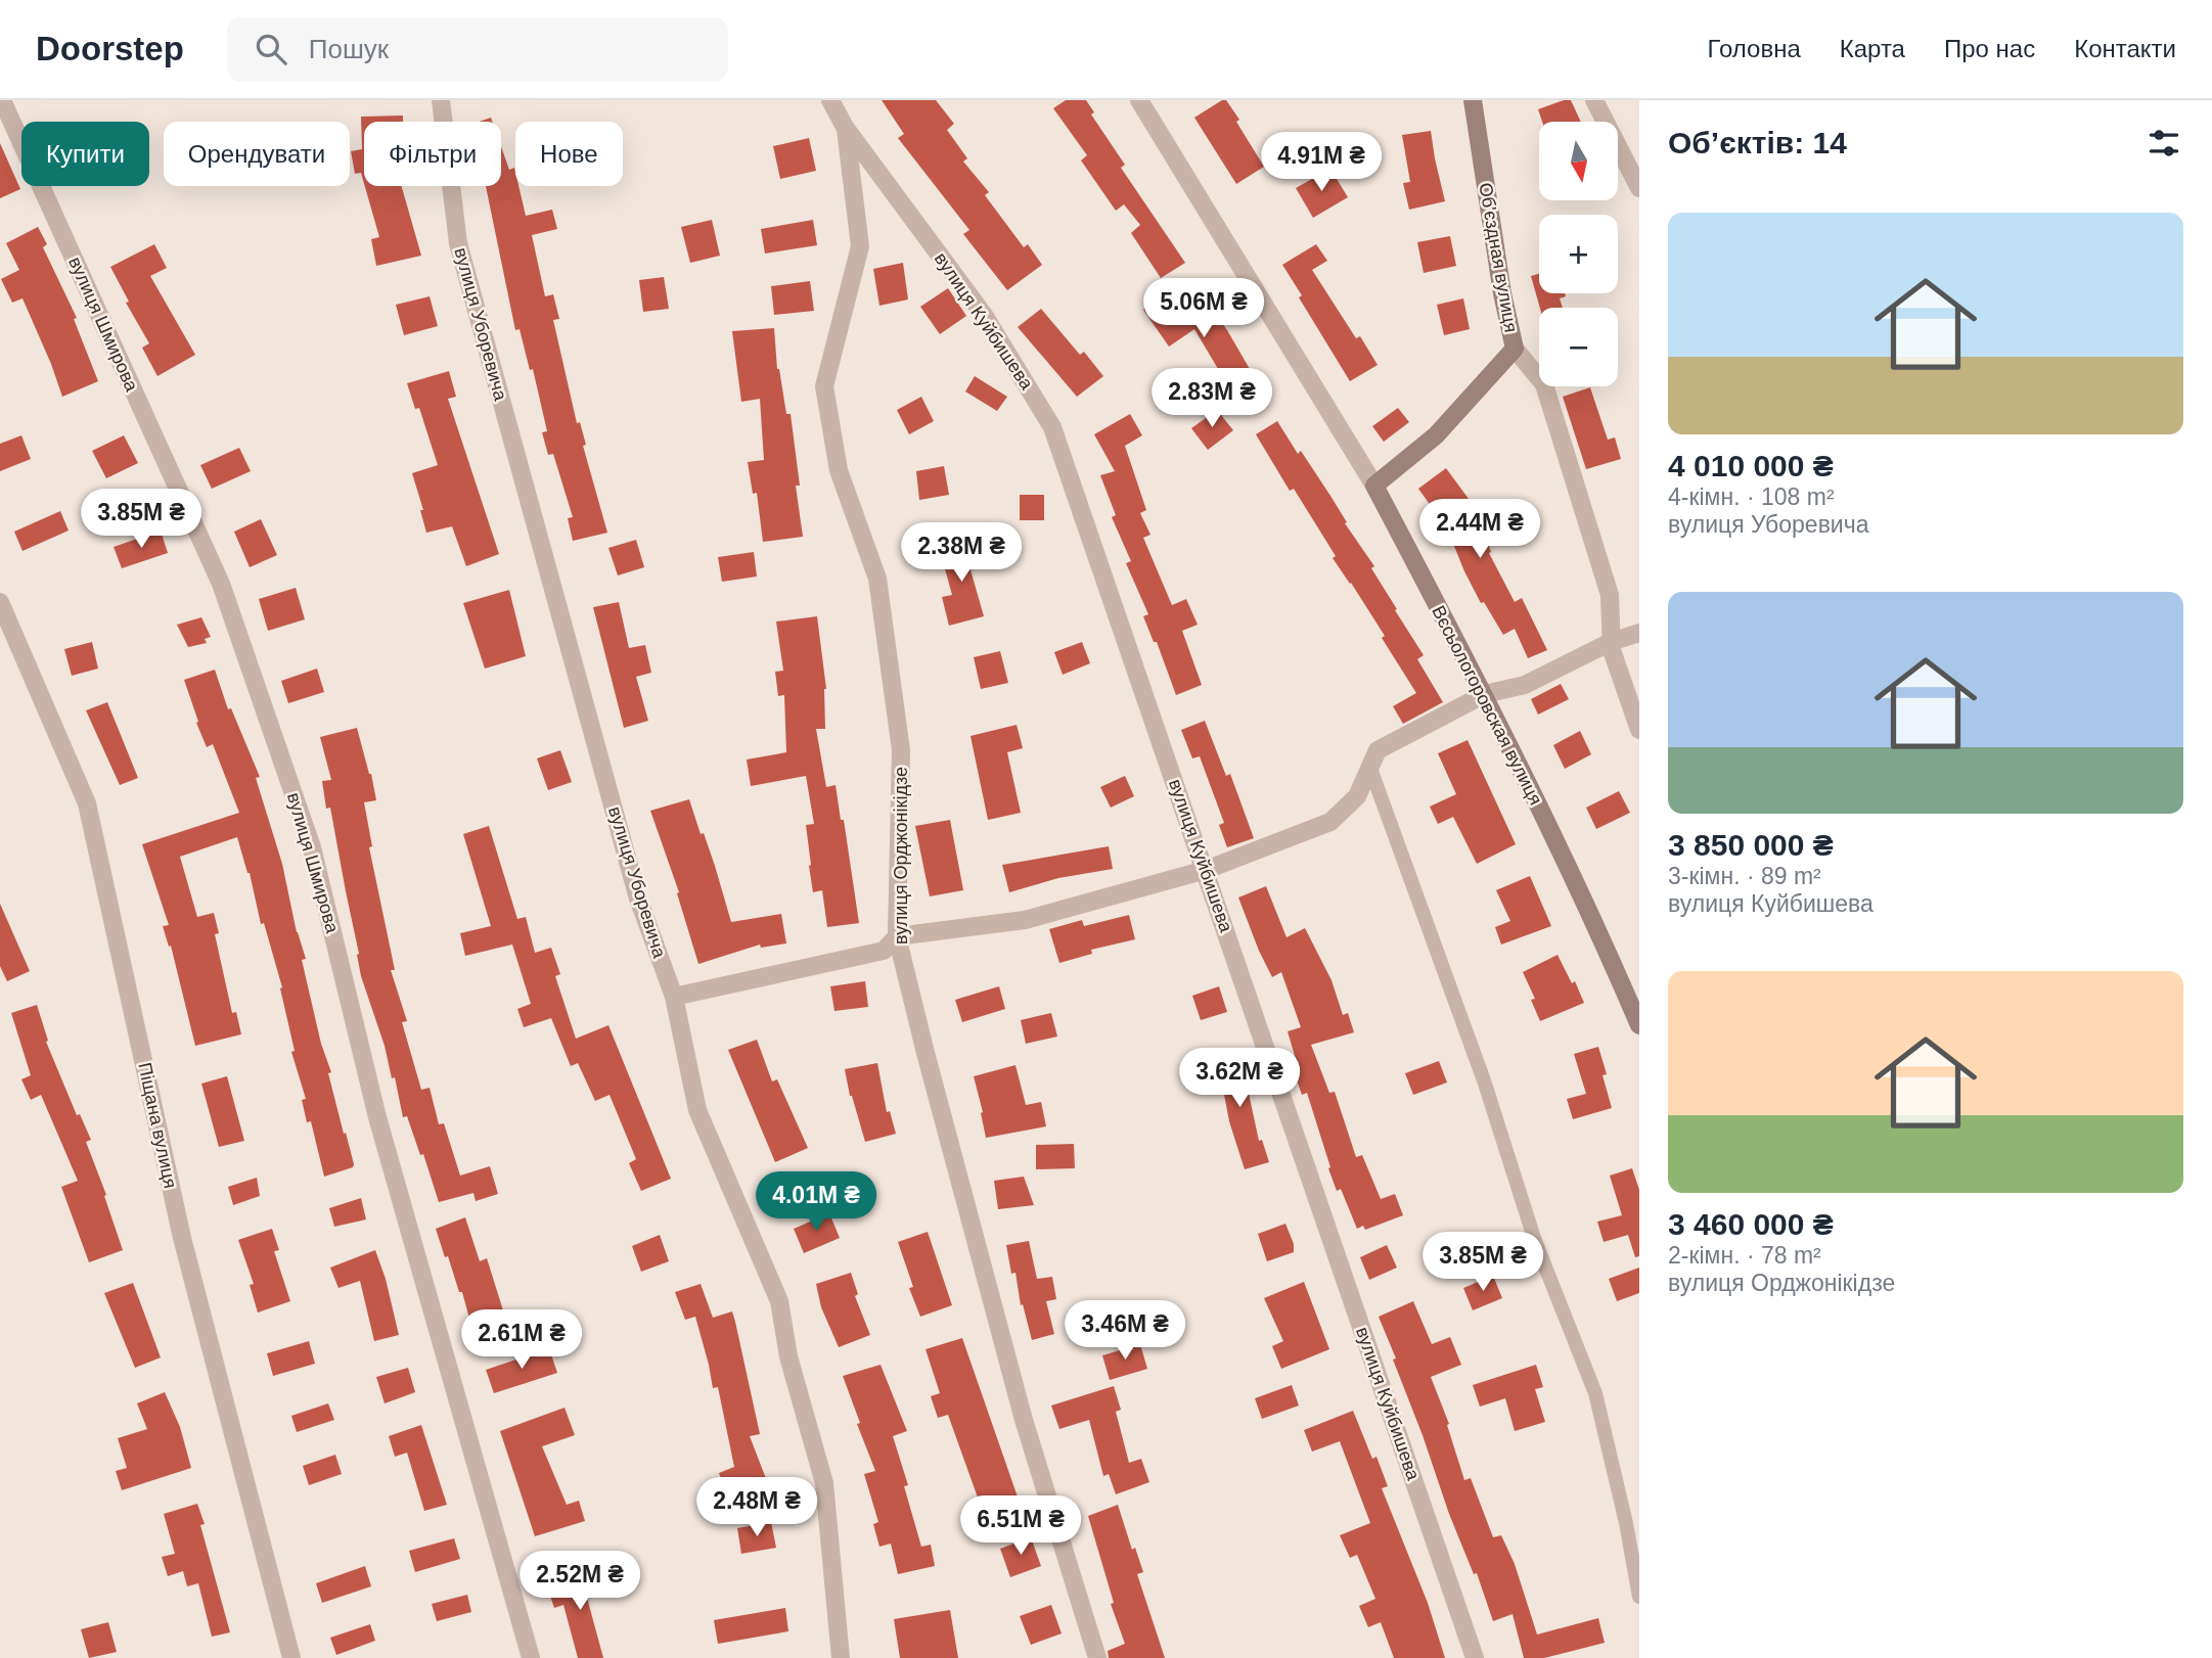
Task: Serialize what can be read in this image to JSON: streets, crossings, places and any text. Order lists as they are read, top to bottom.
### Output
{
  "streets": {
    "street": [
      "Об'єздная вулиця",
      "вулиця Куйбишева",
      "вулиця Шмирова",
      "вулиця Уборевича",
      "Вєсьологоровская вулиця",
      "вулиця Орджонікідзе",
      "Піщана вулиця"
    ]
  },
  "crossings": [
    ["Об'єздная вулиця", "Вєсьологоровская вулиця"],
    ["вулиця Куйбишева", "вулиця Орджонікідзе"]
  ],
  "north": "bottom",
  "page": {
    "header": "Doorstep",
    "search": "Пошук",
    "nav": [
      "Головна",
      "Карта",
      "Про нас",
      "Контакти"
    ],
    "heading": "Об’єктів: 14",
    "map_buttons": ["+", "−"],
    "chip": [
      "Купити",
      "Орендувати",
      "Фільтри",
      "Нове"
    ],
    "price": [
      "4.91M ₴",
      "5.06M ₴",
      "2.83M ₴",
      "3.85M ₴",
      "2.44M ₴",
      "2.38M ₴",
      "3.62M ₴",
      "4.01M ₴",
      "3.85M ₴",
      "3.46M ₴",
      "2.61M ₴",
      "2.48M ₴",
      "6.51M ₴",
      "2.52M ₴"
    ],
    "list": [
      {
        "name": "4 010 000 ₴",
        "note": "4-кімн. · 108 m² · вулиця Уборевича"
      },
      {
        "name": "3 850 000 ₴",
        "note": "3-кімн. · 89 m² · вулиця Куйбишева"
      },
      {
        "name": "3 460 000 ₴",
        "note": "2-кімн. · 78 m² · вулиця Орджонікідзе"
      }
    ]
  }
}
